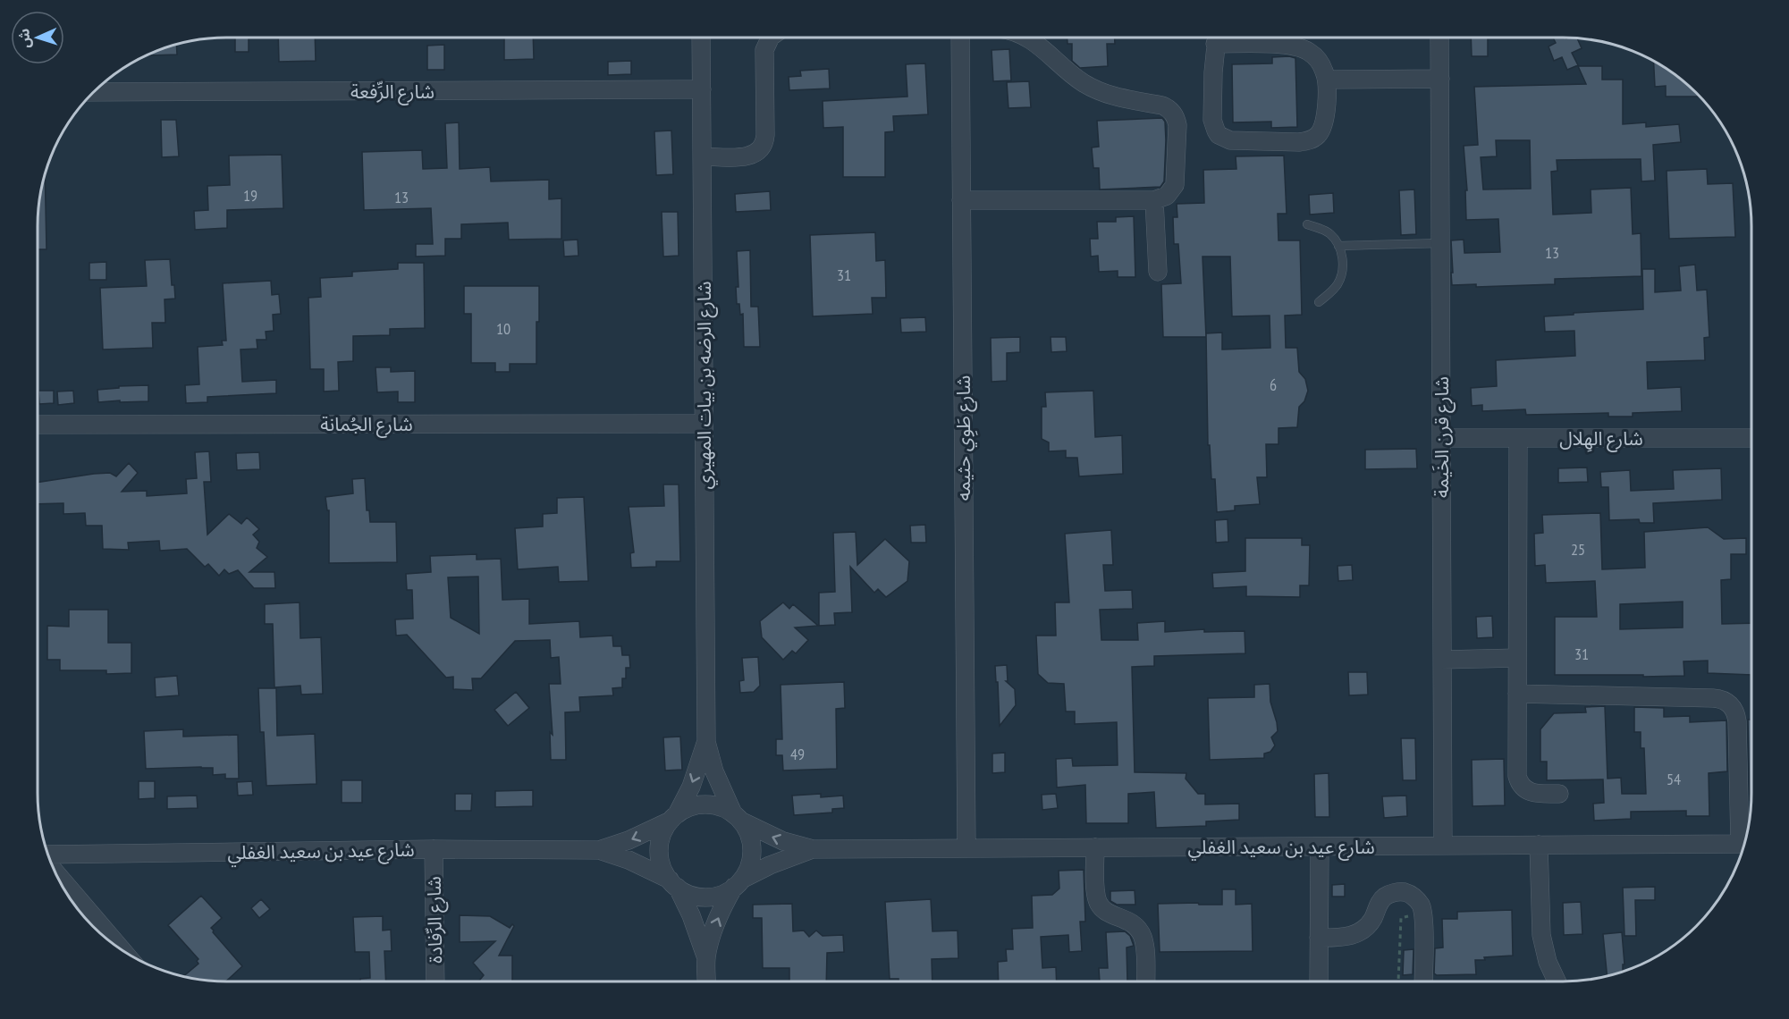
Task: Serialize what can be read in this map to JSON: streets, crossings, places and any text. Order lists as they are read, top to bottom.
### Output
{
  "streets": {
    "street": [
      "شارع الرِّفعة",
      "شارع الرضه بن بيات المهيري",
      "شارع الجُمانة",
      "شارع قرن الخَيمة",
      "شارع طَوِي حثيمه",
      "شارع الهِلال",
      "شارع عيد بن سعيد الغفلي",
      "شارع الرِّفادة"
    ]
  },
  "crossings": [
    ["شارع الرِّفعة", "شارع الرضه بن بيات المهيري"],
    ["شارع الرضه بن بيات المهيري", "شارع الجُمانة"],
    ["شارع الرضه بن بيات المهيري", "شارع عيد بن سعيد الغفلي"],
    ["شارع قرن الخَيمة", "شارع الهِلال"],
    ["شارع قرن الخَيمة", "شارع عيد بن سعيد الغفلي"],
    ["شارع طَوِي حثيمه", "شارع عيد بن سعيد الغفلي"],
    ["شارع عيد بن سعيد الغفلي", "شارع الرِّفادة"]
  ],
  "house_numbers": [
    "19",
    "13",
    "13",
    "31",
    "10",
    "6",
    "25",
    "31",
    "49",
    "54"
  ],
  "north": "left"
}
